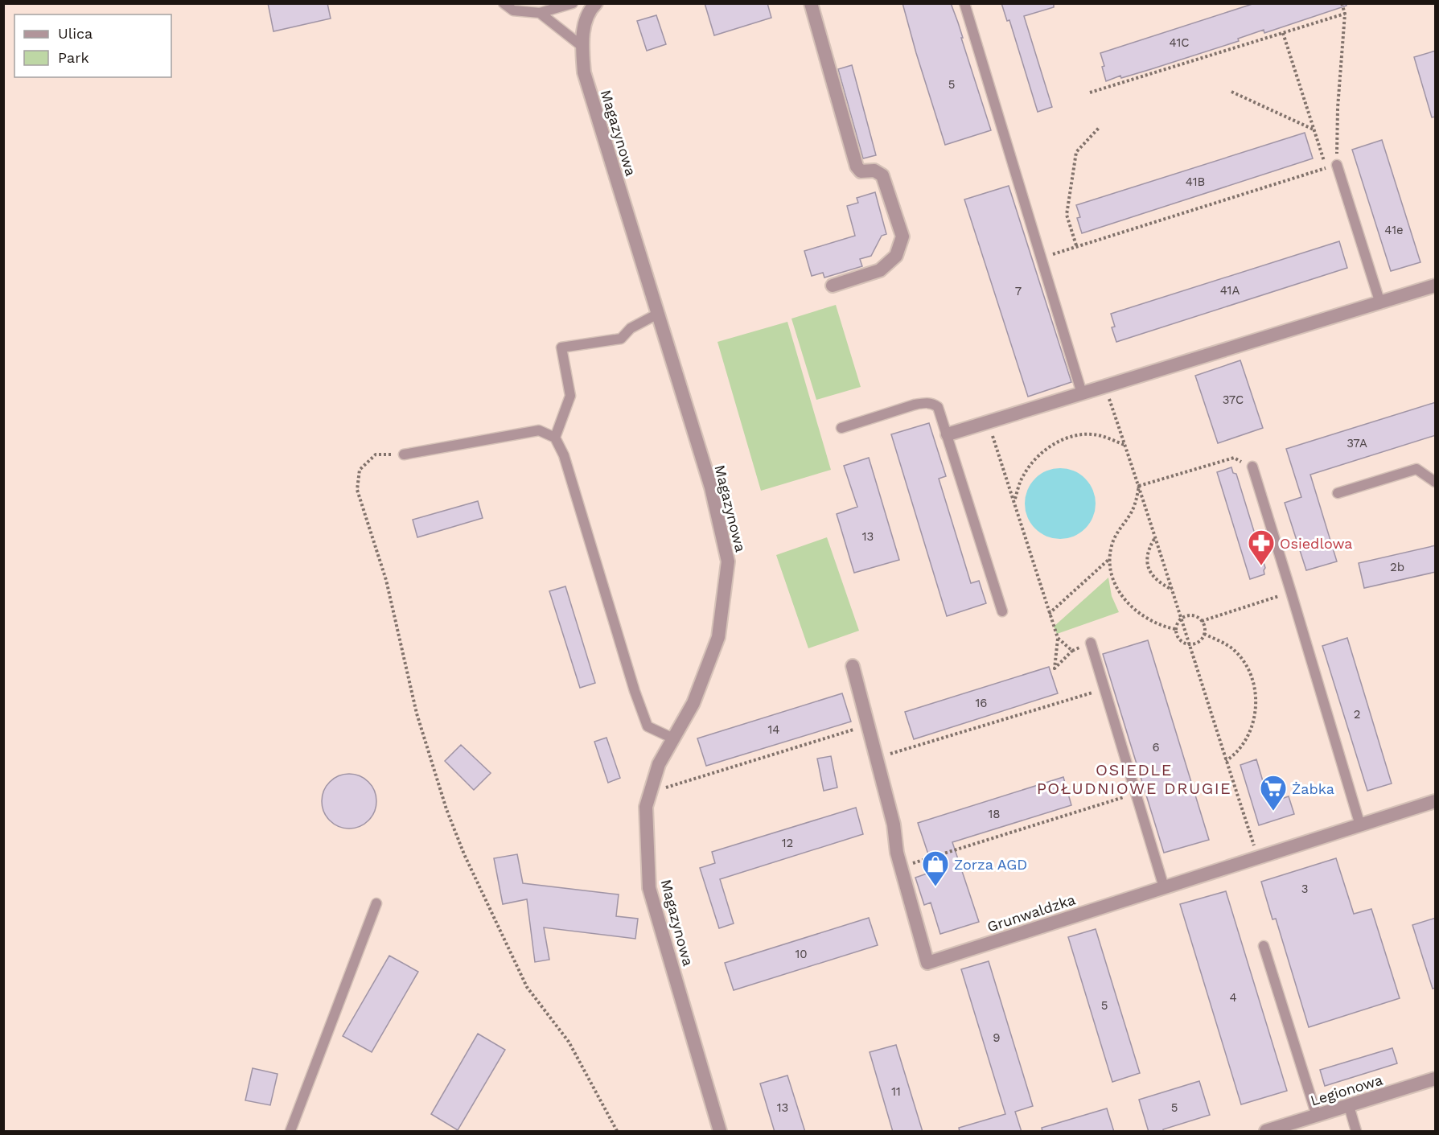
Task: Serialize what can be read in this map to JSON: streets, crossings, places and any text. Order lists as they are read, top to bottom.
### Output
{
  "streets": {
    "street": ["Magazynowa", "Grunwaldzka", "Legionowa"]
  },
  "districts": ["OSIEDLE POŁUDNIOWE DRUGIE"],
  "places": {
    "pharmacy": ["Osiedlowa"],
    "supermarket": ["Żabka"],
    "shop": ["Zorza AGD"]
  },
  "house_numbers": [
    "41C",
    "5",
    "41B",
    "41e",
    "41A",
    "7",
    "37C",
    "37A",
    "13",
    "2b",
    "16",
    "2",
    "14",
    "6",
    "18",
    "12",
    "3",
    "10",
    "4",
    "5",
    "9",
    "11",
    "13",
    "5"
  ],
  "legend": ["Ulica", "Park"]
}
